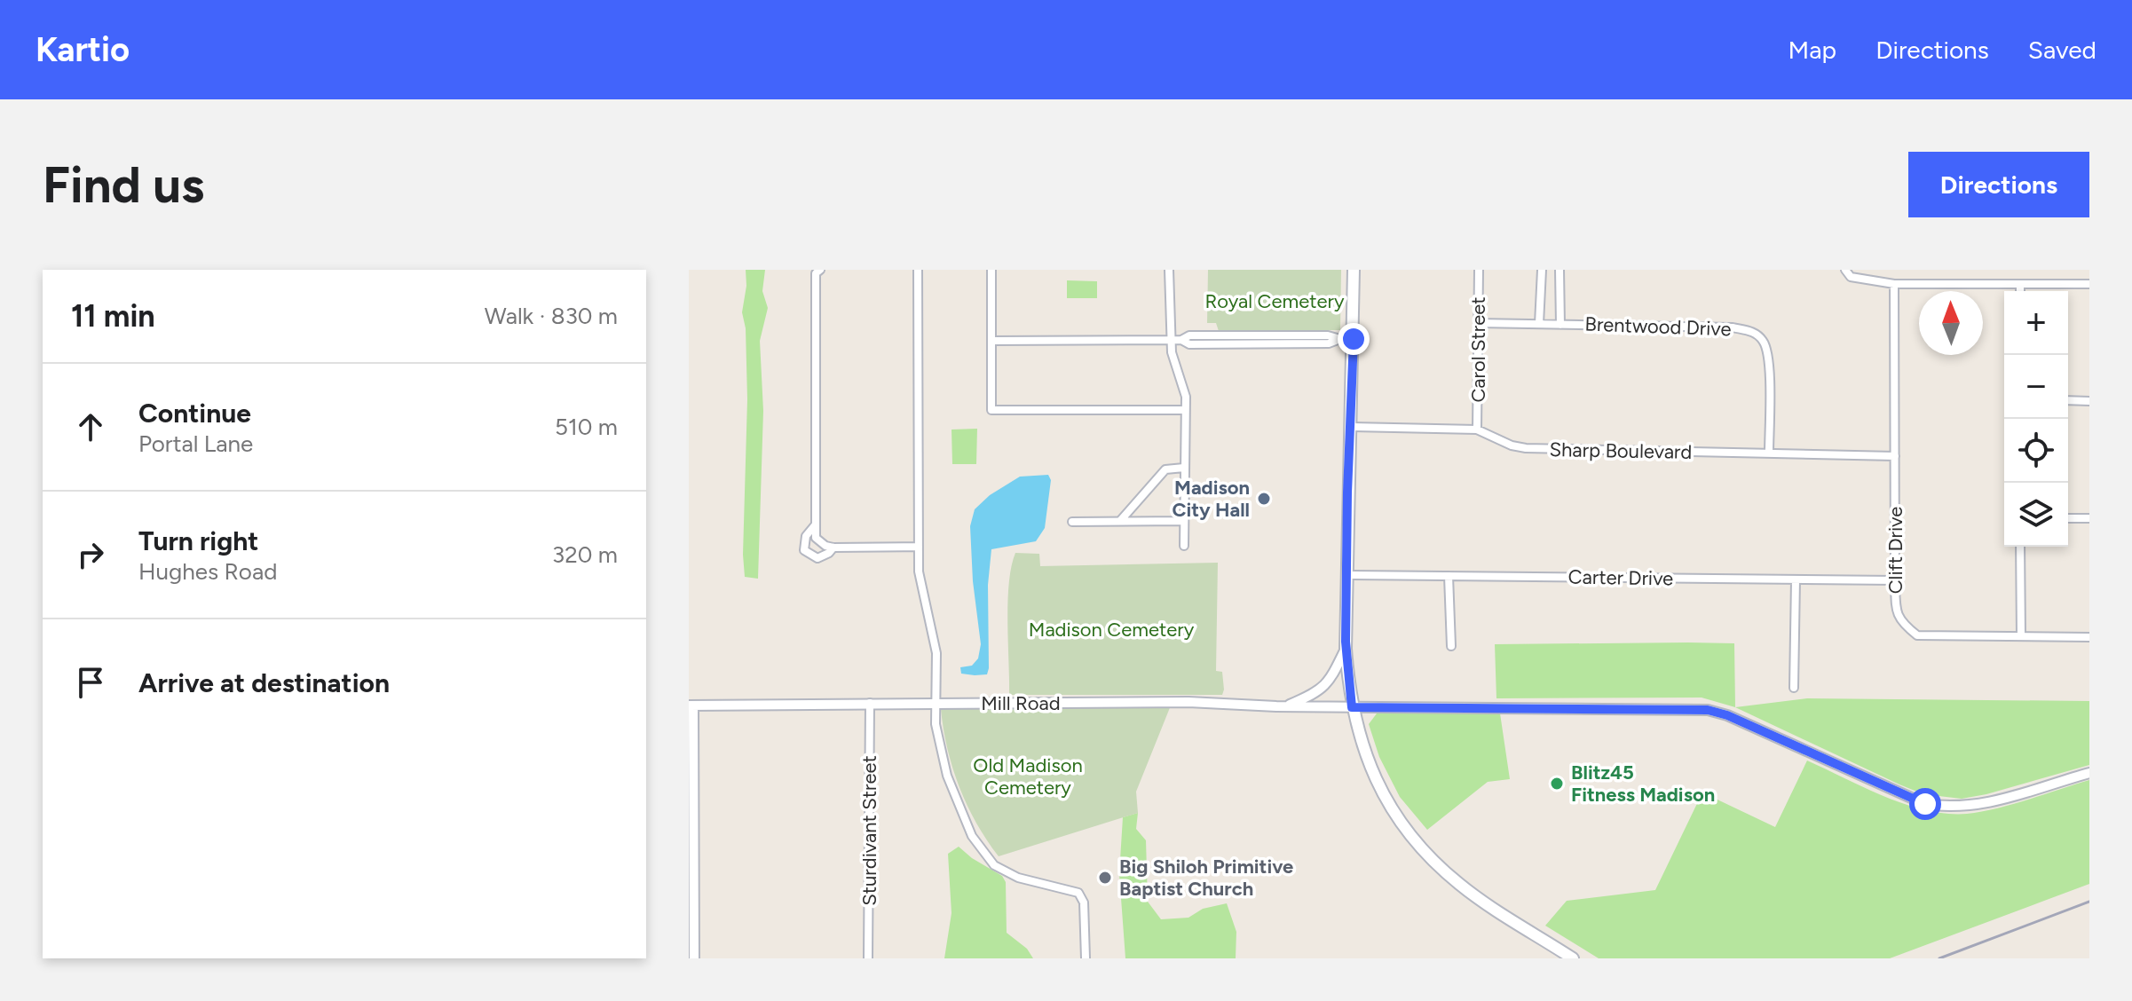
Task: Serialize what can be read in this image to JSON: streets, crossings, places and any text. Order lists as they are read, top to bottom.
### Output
{
  "streets": {
    "street": [
      "Brentwood Drive",
      "Carol Street",
      "Sharp Boulevard",
      "Clift Drive",
      "Carter Drive",
      "Mill Road",
      "Sturdivant Street"
    ]
  },
  "crossings": [
    ["Brentwood Drive", "Carol Street"],
    ["Brentwood Drive", "Sharp Boulevard"],
    ["Carol Street", "Sharp Boulevard"],
    ["Sharp Boulevard", "Clift Drive"],
    ["Clift Drive", "Carter Drive"],
    ["Mill Road", "Sturdivant Street"]
  ],
  "parks": ["Royal Cemetery", "Madison Cemetery", "Old Madison Cemetery"],
  "places": ["Madison City Hall", "Blitz45 Fitness Madison", "Big Shiloh Primitive Baptist Church"],
  "north": "top",
  "page": {
    "header": "Kartio",
    "nav": ["Map", "Directions", "Saved"],
    "buttons": "Directions",
    "title": "Find us",
    "heading": ["11 min", "Walk · 830 m"],
    "map_buttons": ["+", "−"],
    "list": [
      ["Continue", "Portal Lane", "510 m"],
      ["Turn right", "Hughes Road", "320 m"],
      "Arrive at destination"
    ]
  }
}
